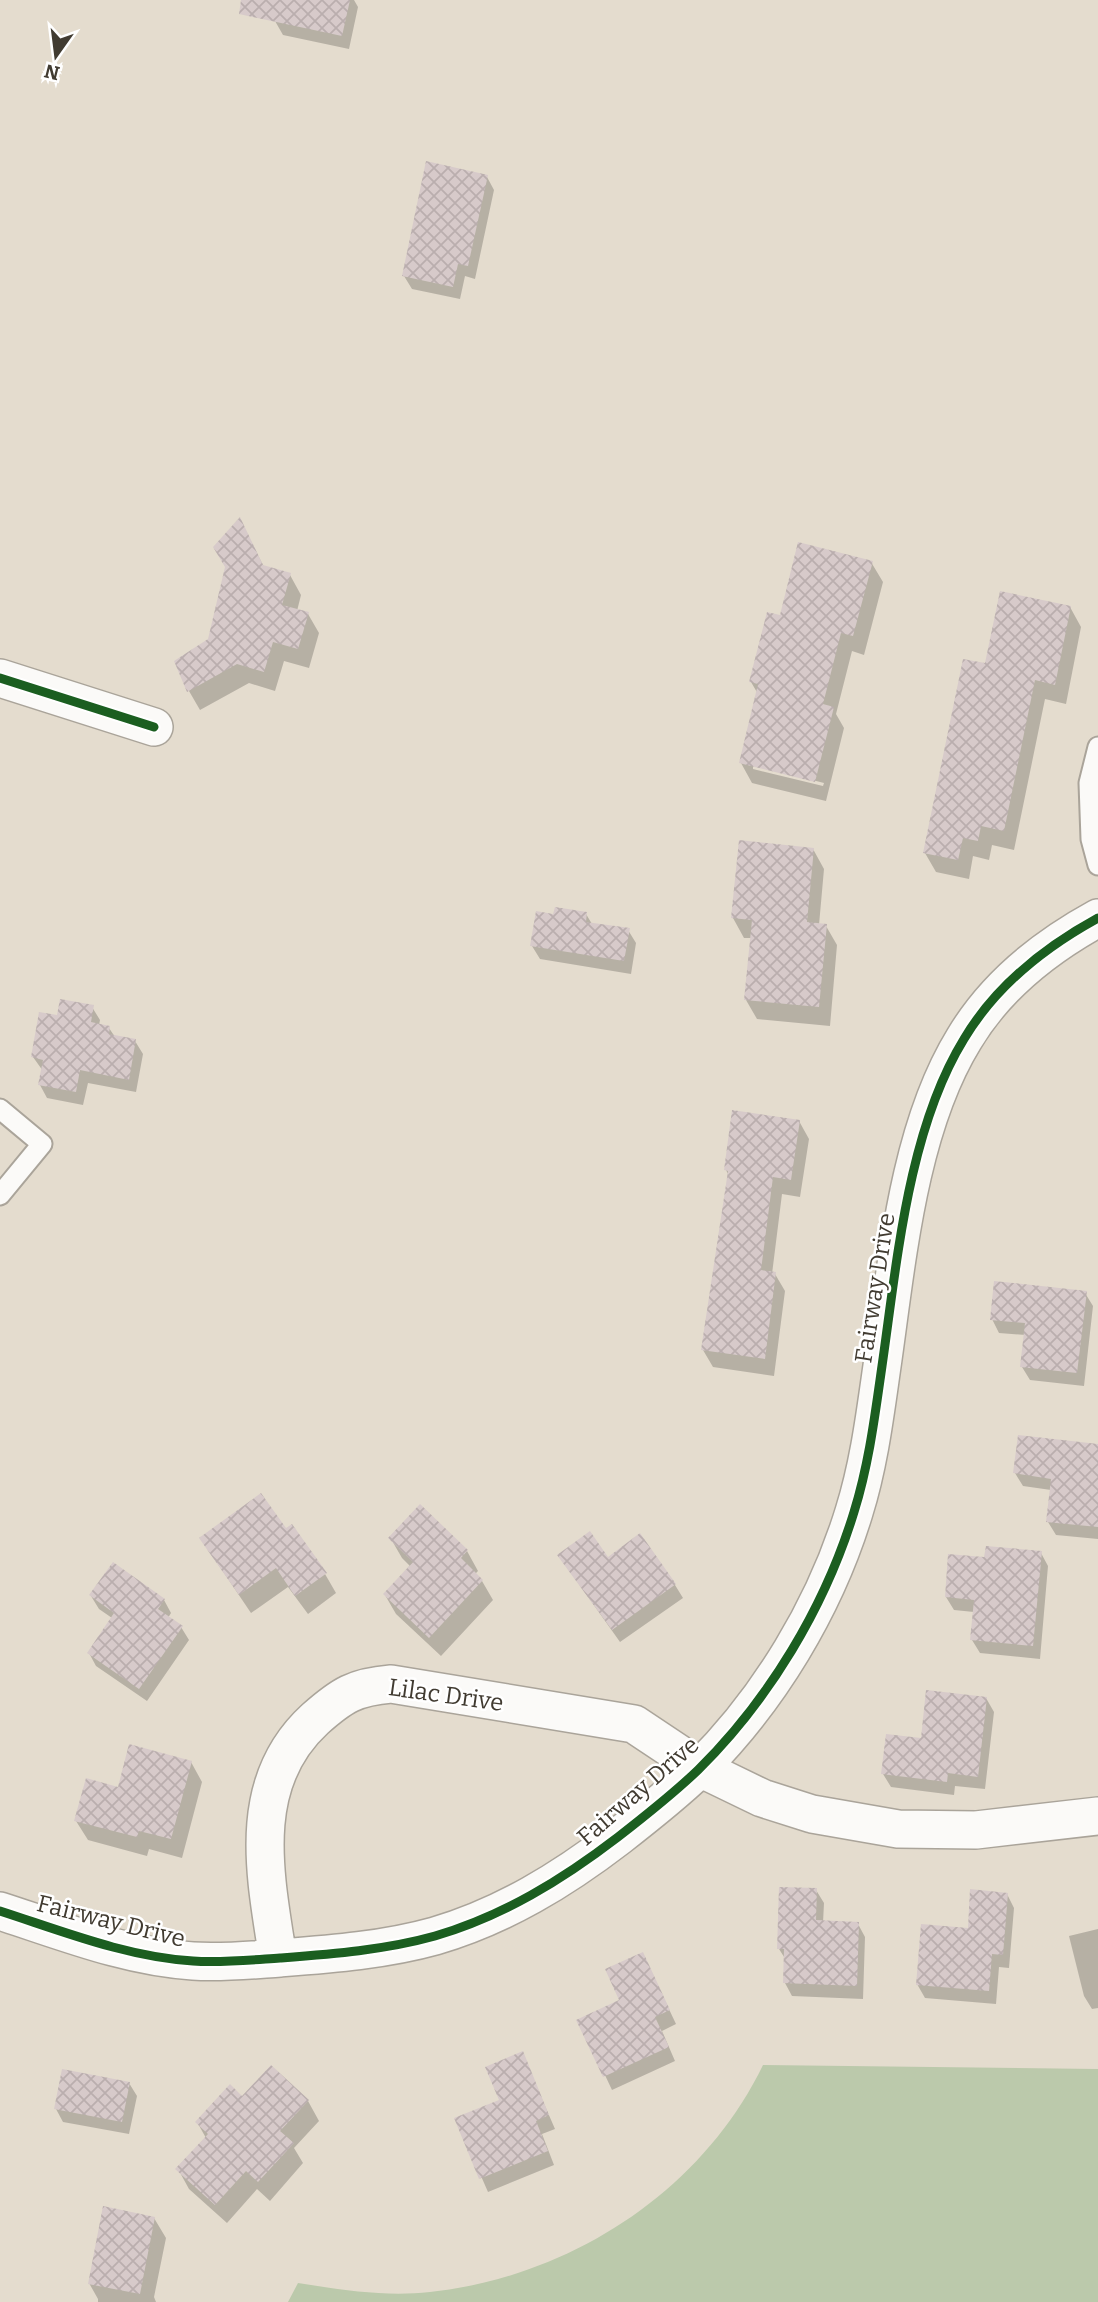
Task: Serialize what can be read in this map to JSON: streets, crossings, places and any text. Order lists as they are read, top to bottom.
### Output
{
  "streets": {
    "street": ["Fairway Drive", "Lilac Drive"]
  },
  "crossings": [
    ["Fairway Drive", "Lilac Drive"]
  ],
  "north": "bottom"
}
